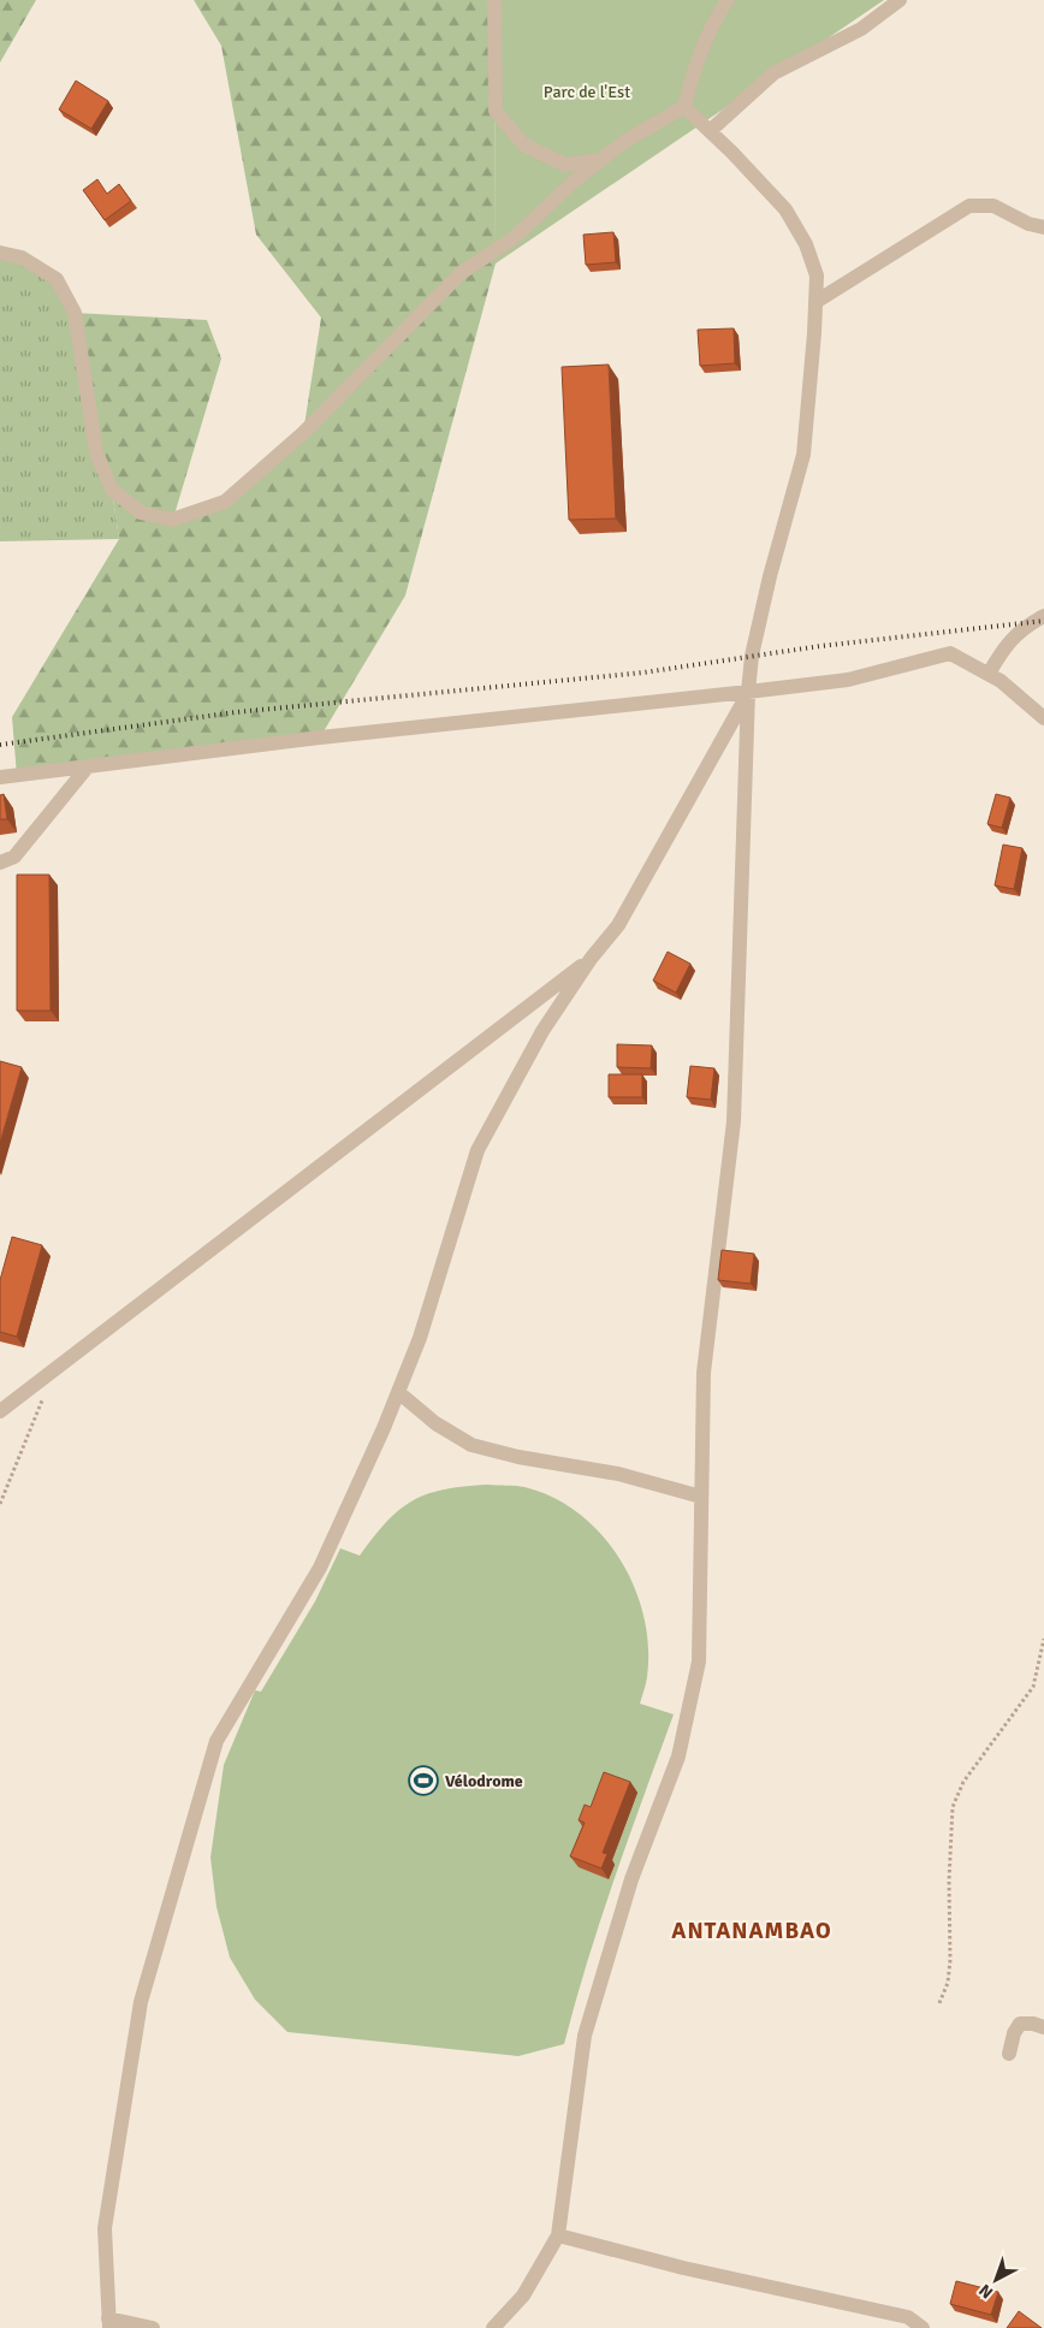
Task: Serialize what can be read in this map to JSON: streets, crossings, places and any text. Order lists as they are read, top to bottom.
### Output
{
  "districts": ["ANTANAMBAO"],
  "parks": ["Parc de l'Est"],
  "places": {
    "sports": ["Vélodrome"]
  },
  "north": "bottom left"
}
